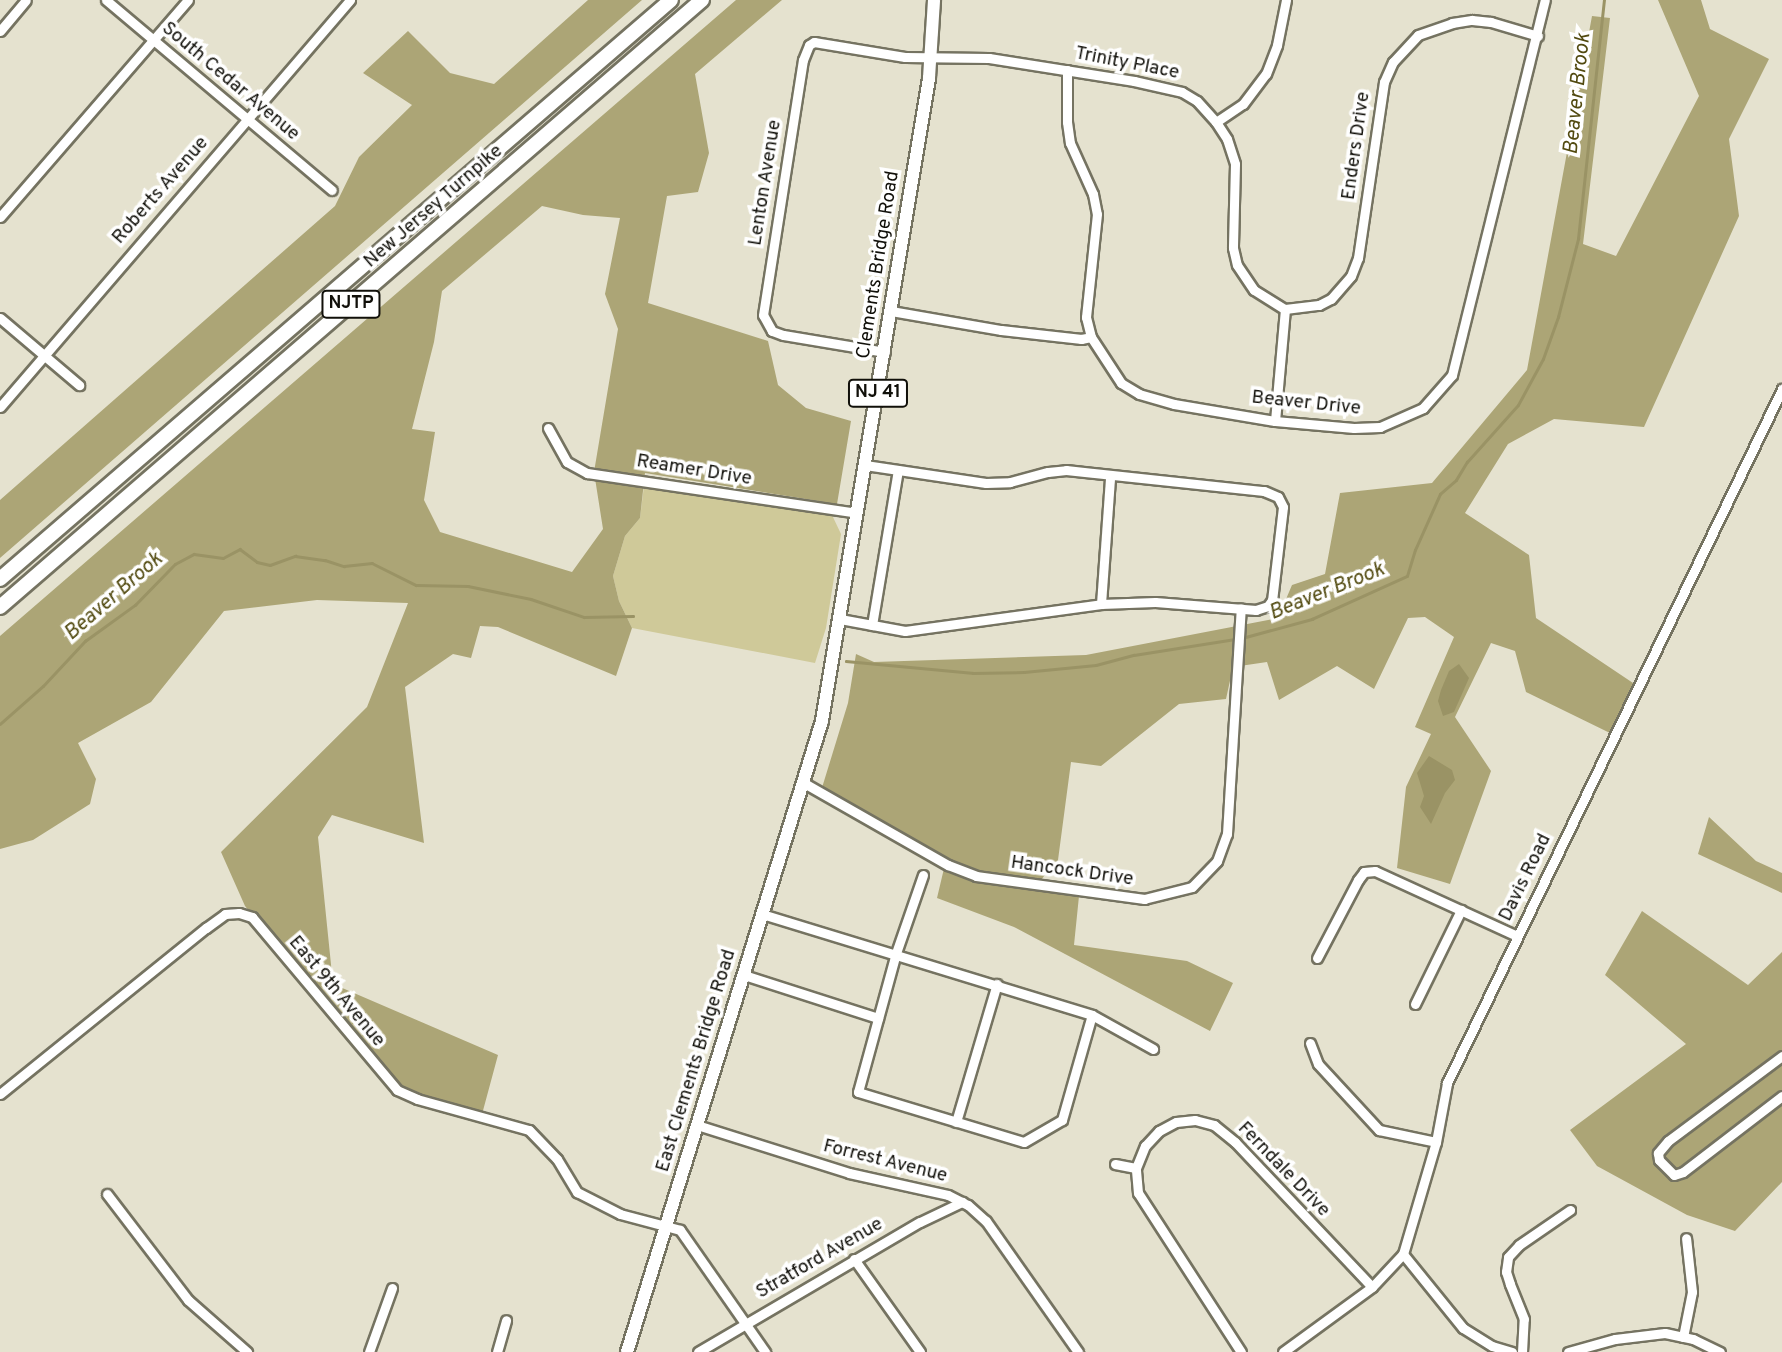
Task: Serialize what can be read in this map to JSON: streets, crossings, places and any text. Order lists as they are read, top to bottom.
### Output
{
  "streets": {
    "highway": ["New Jersey Turnpike", "NJTP"],
    "main road": ["Clements Bridge Road", "NJ 41", "East Clements Bridge Road"],
    "street": [
      "Trinity Place",
      "South Cedar Avenue",
      "Enders Drive",
      "Lenton Avenue",
      "Roberts Avenue",
      "Beaver Drive",
      "Reamer Drive",
      "Hancock Drive",
      "Davis Road",
      "East 9th Avenue",
      "Forrest Avenue",
      "Ferndale Drive",
      "Stratford Avenue"
    ]
  },
  "crossings": [
    ["Trinity Place", "Enders Drive"],
    ["Trinity Place", "Lenton Avenue"],
    ["Trinity Place", "Clements Bridge Road"],
    ["Trinity Place", "Beaver Drive"],
    ["South Cedar Avenue", "Roberts Avenue"],
    ["Enders Drive", "Beaver Drive"],
    ["Lenton Avenue", "Clements Bridge Road"],
    ["Clements Bridge Road", "Reamer Drive"],
    ["Clements Bridge Road", "Hancock Drive"],
    ["Clements Bridge Road", "East Clements Bridge Road"],
    ["Hancock Drive", "East Clements Bridge Road"],
    ["Davis Road", "Ferndale Drive"],
    ["East 9th Avenue", "East Clements Bridge Road"],
    ["East Clements Bridge Road", "Forrest Avenue"],
    ["Forrest Avenue", "Stratford Avenue"]
  ],
  "water": ["Beaver Brook"]
}
